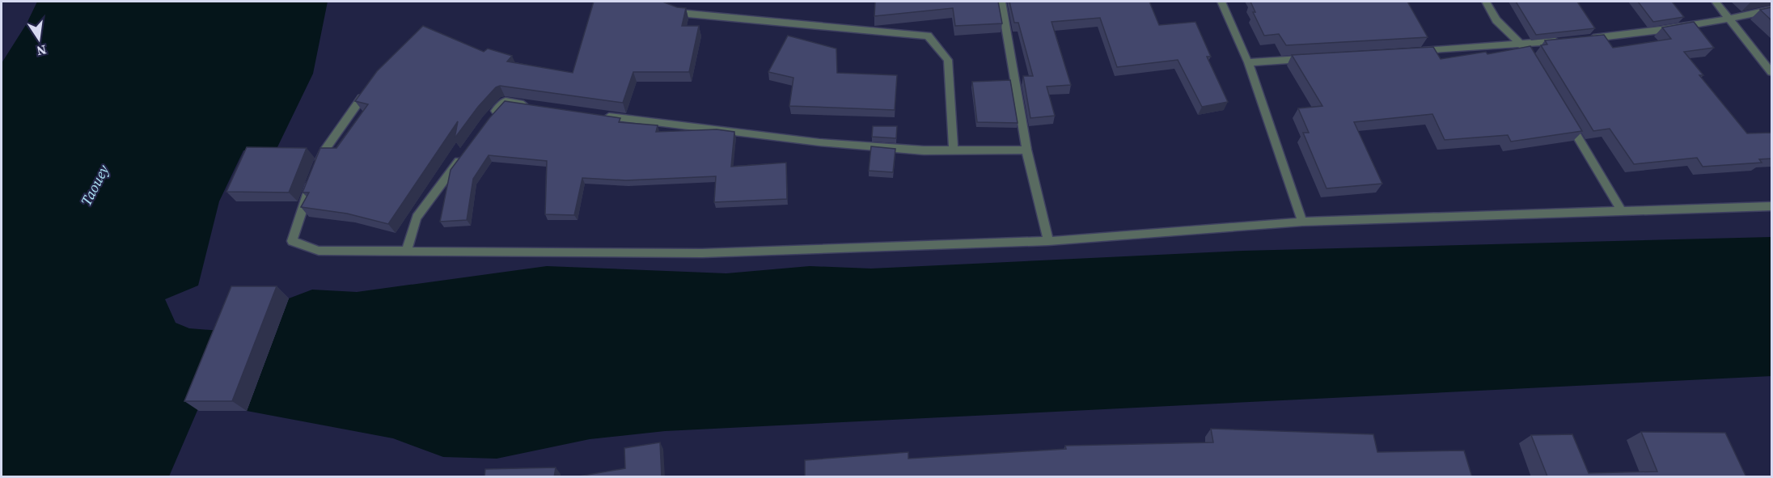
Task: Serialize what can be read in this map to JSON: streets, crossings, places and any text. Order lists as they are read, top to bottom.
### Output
{
  "water": ["Taouey"],
  "north": "bottom"
}
